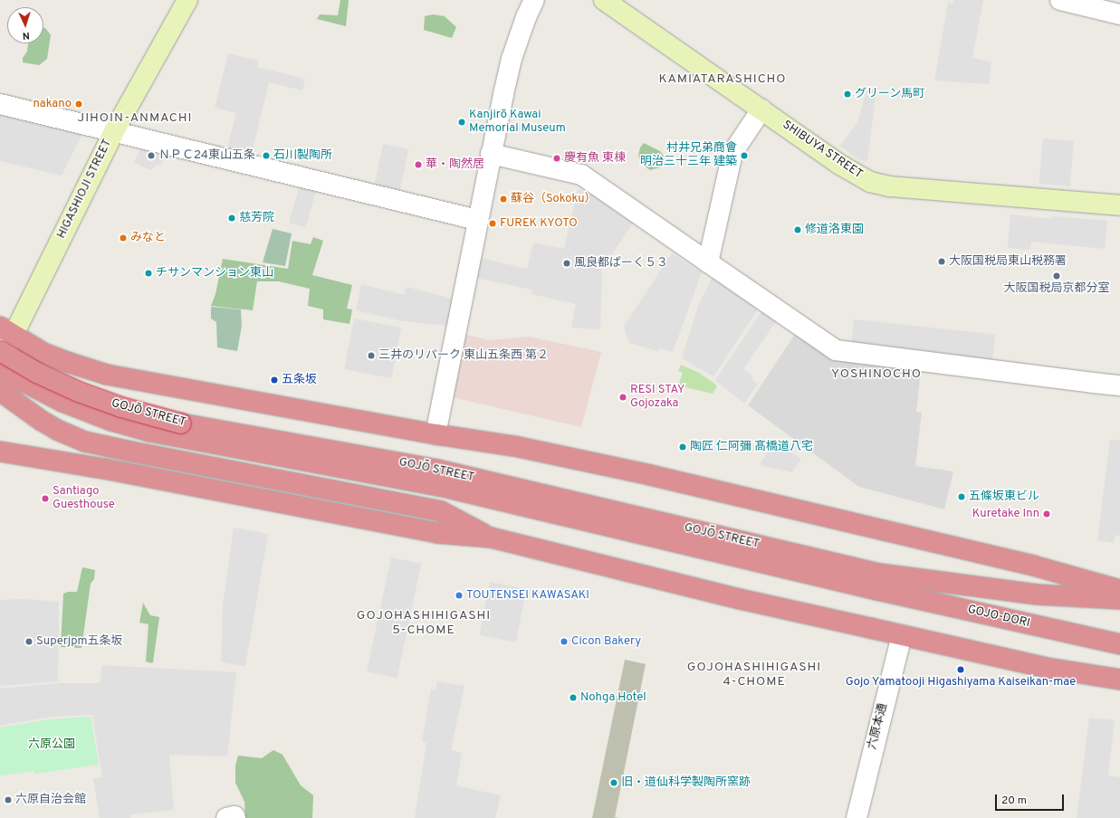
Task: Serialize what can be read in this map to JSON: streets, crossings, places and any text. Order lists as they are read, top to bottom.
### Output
{
  "streets": {
    "highway": ["GOJŌ STREET", "GOJO-DORI"],
    "street": ["SHIBUYA STREET", "HIGASHIOJI STREET", "六原本通"]
  },
  "crossings": [
    ["GOJŌ STREET", "GOJO-DORI"]
  ],
  "districts": [
    "KAMIATARASHICHO",
    "JIHOIN-ANMACHI",
    "YOSHINOCHO",
    "GOJOHASHIHIGASHI 5-CHOME",
    "GOJOHASHIHIGASHI 4-CHOME"
  ],
  "parks": ["六原公園"],
  "places": [
    "グリーン馬町",
    "nakano",
    "Kanjirō Kawai Memorial Museum",
    "ＮＰＣ24東山五条",
    "石川製陶所",
    "村井兄弟商會 明治三十三年 建築",
    "慶有魚 東棟",
    "華・陶然居",
    "蘇谷（Sokoku）",
    "慈芳院",
    "FUREK KYOTO",
    "修道洛東園",
    "みなと",
    "大阪国税局東山税務署",
    "風良都ぱーく５３",
    "チサンマンション東山",
    "大阪国税局京都分室",
    "三井のリパーク 東山五条西 第２",
    "五条坂",
    "RESI STAY Gojozaka",
    "陶匠 仁阿彌 髙橋道八宅",
    "五條坂東ビル",
    "Santiago Guesthouse",
    "Kuretake Inn",
    "TOUTENSEI KAWASAKI",
    "Superjpm五条坂",
    "Cicon Bakery",
    "Gojo Yamatooji Higashiyama Kaiseikan-mae",
    "Nohga Hotel",
    "旧・道仙科学製陶所窯跡",
    "六原自治会館"
  ],
  "scale_bar": "20 m",
  "north": "bottom"
}
